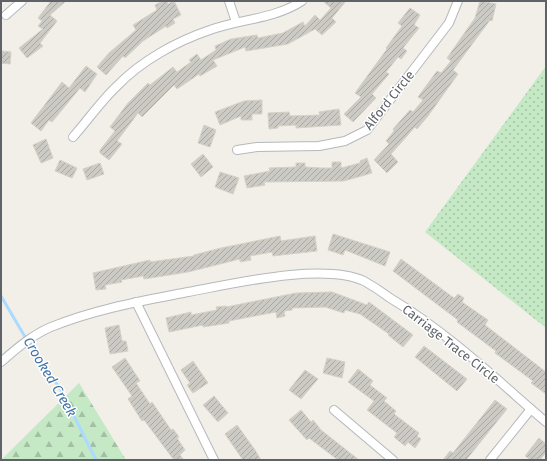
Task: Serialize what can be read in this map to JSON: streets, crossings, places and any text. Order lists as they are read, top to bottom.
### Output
{
  "streets": {
    "street": ["Alford Circle", "Carriage Trace Circle"]
  },
  "water": ["Crooked Creek"]
}
